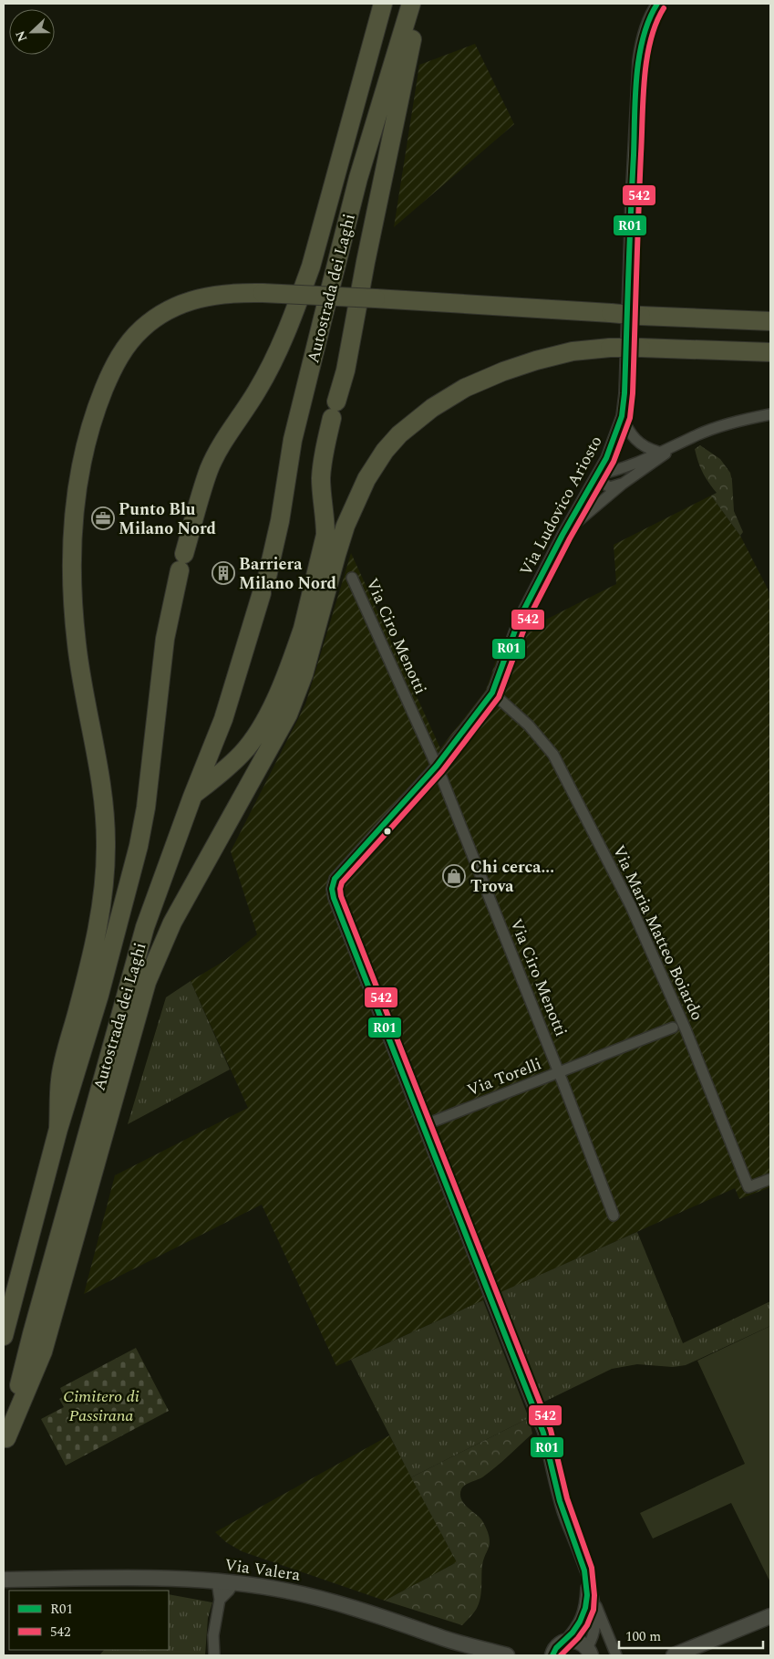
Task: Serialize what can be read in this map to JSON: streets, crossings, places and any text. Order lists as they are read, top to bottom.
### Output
{
  "streets": {
    "highway": ["Autostrada dei Laghi"],
    "street": [
      "Via Ludovico Ariosto",
      "Via Ciro Menotti",
      "Via Maria Matteo Boiardo",
      "Via Torelli",
      "Via Valera"
    ]
  },
  "crossings": [
    ["Via Ludovico Ariosto", "Via Ciro Menotti"],
    ["Via Ludovico Ariosto", "Via Maria Matteo Boiardo"],
    ["Via Ludovico Ariosto", "Via Torelli"],
    ["Via Ciro Menotti", "Via Torelli"]
  ],
  "parks": ["Cimitero di Passirana"],
  "places": {
    "office": ["Punto Blu Milano Nord"],
    "building": ["Barriera Milano Nord"],
    "shop": ["Chi cerca... Trova"]
  },
  "lines": ["transit line R01", "transit line 542"],
  "legend": ["R01", "542"],
  "scale_bar": "100 m",
  "north": "left"
}
